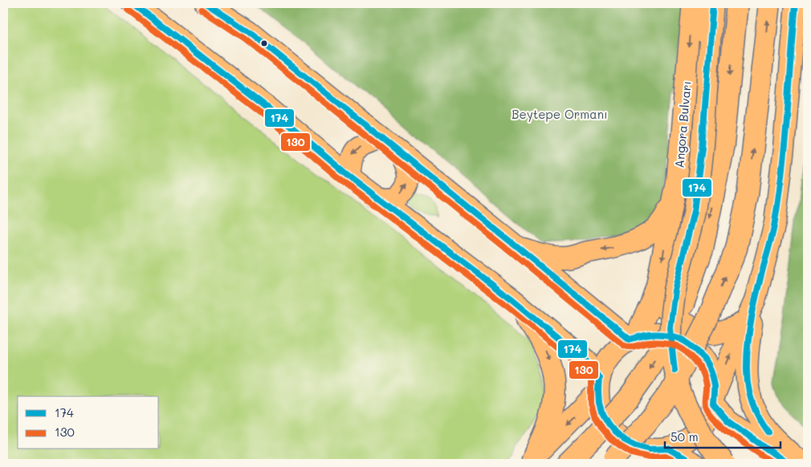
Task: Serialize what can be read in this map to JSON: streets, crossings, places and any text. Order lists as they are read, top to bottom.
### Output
{
  "streets": {
    "main road": ["Angora Bulvarı"]
  },
  "parks": ["Beytepe Ormanı"],
  "lines": ["transit line 174", "transit line 130"],
  "legend": ["174", "130"],
  "scale_bar": "50 m"
}
